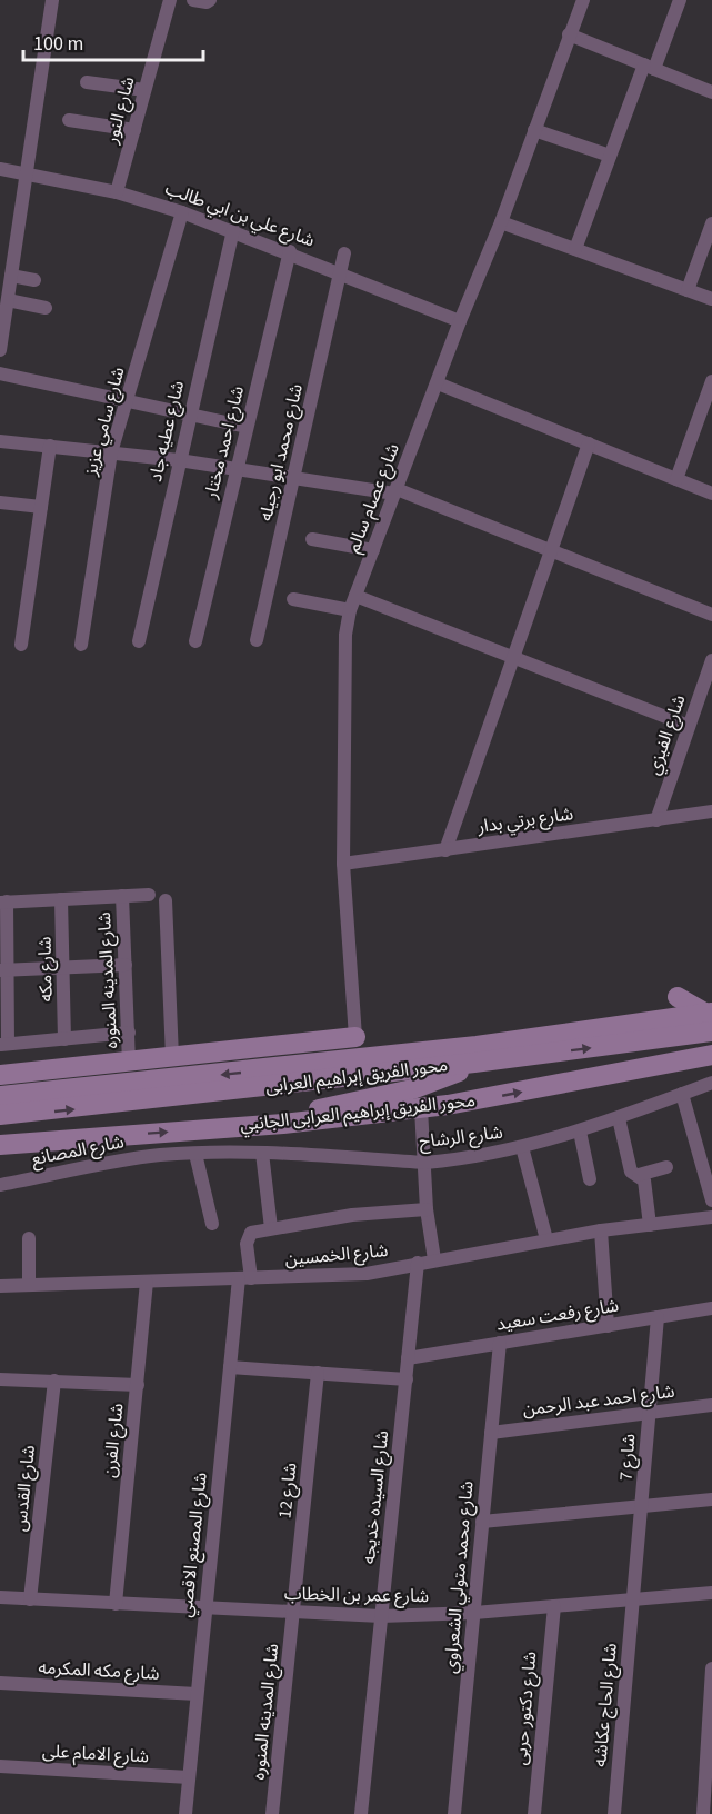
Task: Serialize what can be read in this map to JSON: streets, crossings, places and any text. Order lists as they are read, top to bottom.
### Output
{
  "streets": {
    "main road": ["محور الفريق إبراهيم العرابى", "محور الفريق إبراهيم العرابى الجانبي"],
    "street": [
      "شارع النور",
      "شارع علي بن ابي طالب",
      "شارع سامي عزيز",
      "شارع عطيه جاد",
      "شارع احمد مختار",
      "شارع محمد ابو رجيله",
      "شارع عصام سالم",
      "شارع الفيزي",
      "شارع برتي بدار",
      "شارع مكه",
      "شارع المدينه المنوره",
      "شارع الرشاح",
      "شارع المصانع",
      "شارع الخمسين",
      "شارع رفعت سعيد",
      "شارع احمد عبد الرحمن",
      "شارع الفرن",
      "شارع 7",
      "شارع القدس",
      "شارع 12",
      "شارع السيده خديجه",
      "شارع المصنع الاقصي",
      "شارع محمد متولي الشعراوي",
      "شارع عمر بن الخطاب",
      "شارع مكه المكرمه",
      "شارع الحاج عكاشه",
      "شارع دكتور حربى",
      "شارع الامام على"
    ]
  },
  "crossings": [
    ["شارع النور", "شارع علي بن ابي طالب"],
    ["شارع علي بن ابي طالب", "شارع سامي عزيز"],
    ["شارع علي بن ابي طالب", "شارع عطيه جاد"],
    ["شارع علي بن ابي طالب", "شارع احمد مختار"],
    ["شارع علي بن ابي طالب", "شارع محمد ابو رجيله"],
    ["شارع علي بن ابي طالب", "شارع عصام سالم"],
    ["شارع عصام سالم", "شارع برتي بدار"],
    ["شارع الفيزي", "شارع برتي بدار"],
    ["شارع المدينه المنوره", "شارع 12"],
    ["شارع المدينه المنوره", "شارع عمر بن الخطاب"],
    ["شارع الرشاح", "شارع المصانع"],
    ["شارع الخمسين", "شارع الفرن"],
    ["شارع الخمسين", "شارع السيده خديجه"],
    ["شارع الخمسين", "شارع المصنع الاقصي"],
    ["شارع رفعت سعيد", "شارع 7"],
    ["شارع رفعت سعيد", "شارع السيده خديجه"],
    ["شارع رفعت سعيد", "شارع محمد متولي الشعراوي"],
    ["شارع احمد عبد الرحمن", "شارع 7"],
    ["شارع احمد عبد الرحمن", "شارع محمد متولي الشعراوي"],
    ["شارع الفرن", "شارع عمر بن الخطاب"],
    ["شارع 7", "شارع عمر بن الخطاب"],
    ["شارع 7", "شارع الحاج عكاشه"],
    ["شارع القدس", "شارع عمر بن الخطاب"],
    ["شارع 12", "شارع عمر بن الخطاب"],
    ["شارع السيده خديجه", "شارع عمر بن الخطاب"],
    ["شارع المصنع الاقصي", "شارع عمر بن الخطاب"],
    ["شارع المصنع الاقصي", "شارع مكه المكرمه"],
    ["شارع المصنع الاقصي", "شارع الامام على"],
    ["شارع محمد متولي الشعراوي", "شارع عمر بن الخطاب"],
    ["شارع عمر بن الخطاب", "شارع الحاج عكاشه"],
    ["شارع عمر بن الخطاب", "شارع دكتور حربى"]
  ],
  "scale_bar": "100 m"
}
